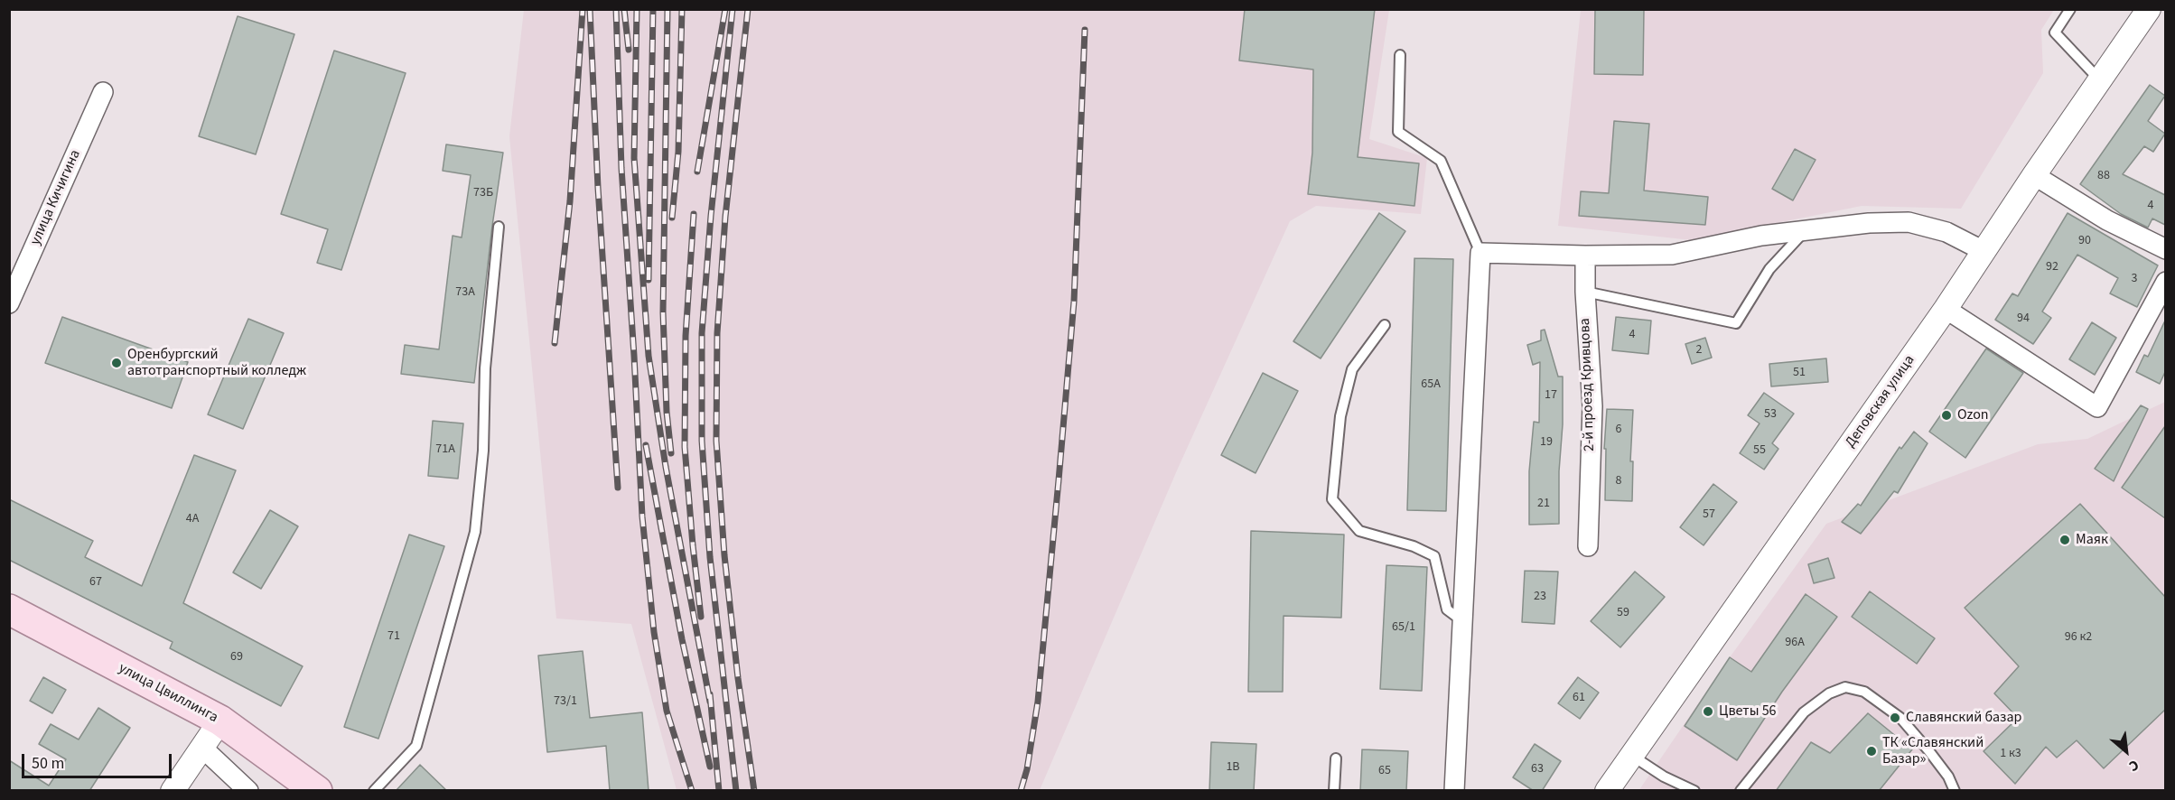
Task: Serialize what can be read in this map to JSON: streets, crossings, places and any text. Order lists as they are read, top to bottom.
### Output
{
  "streets": {
    "main road": ["улица Цвиллинга"],
    "street": ["улица Кичигина", "2-й проезд Кривцова", "Деповская улица"]
  },
  "places": [
    "Оренбургский автотранспортный колледж",
    "Ozon",
    "Маяк",
    "Цветы 56",
    "Славянский базар",
    "ТК «Славянский Базар»"
  ],
  "house_numbers": [
    "88",
    "73Б",
    "4",
    "90",
    "92",
    "3",
    "73А",
    "94",
    "4",
    "2",
    "51",
    "65А",
    "17",
    "53",
    "6",
    "19",
    "71А",
    "55",
    "8",
    "21",
    "57",
    "4А",
    "67",
    "23",
    "59",
    "65/1",
    "71",
    "96 к2",
    "96А",
    "69",
    "61",
    "73/1",
    "1 к3",
    "1В",
    "63",
    "65"
  ],
  "scale_bar": "50 m",
  "north": "bottom right"
}
